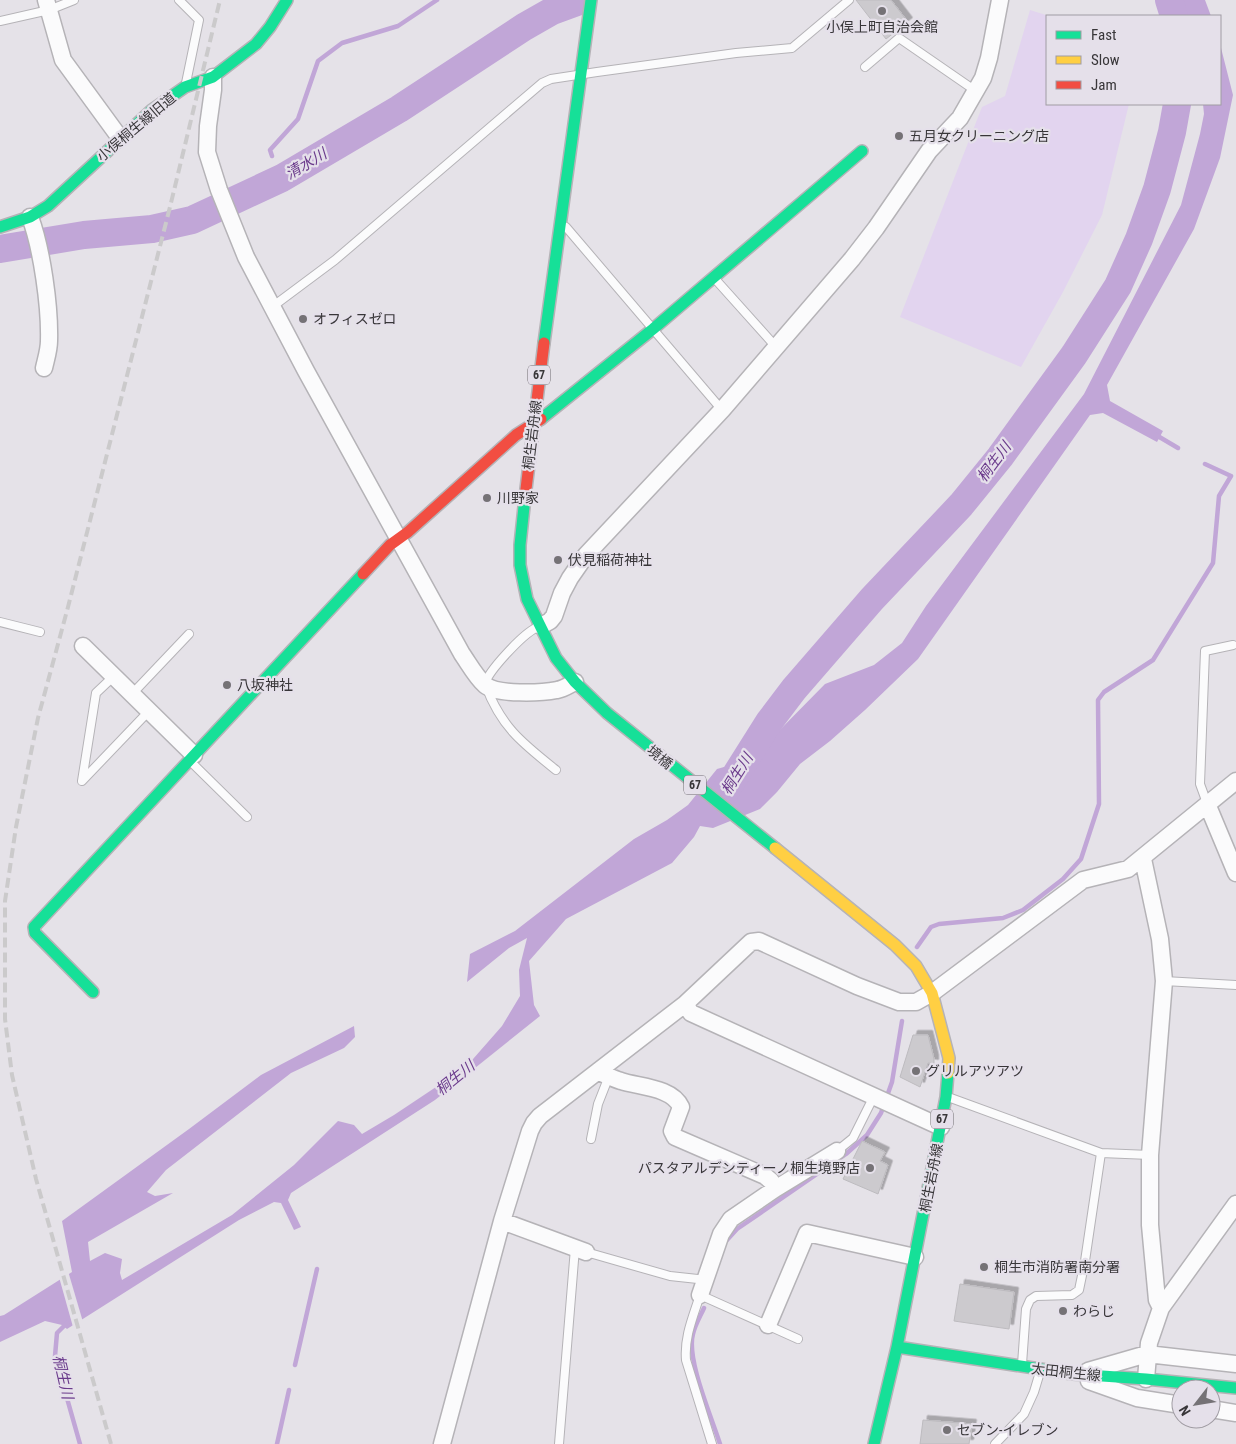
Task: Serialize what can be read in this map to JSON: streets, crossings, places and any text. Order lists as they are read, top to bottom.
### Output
{
  "streets": {
    "main road": [
      "小俣桐生線旧道",
      "67",
      "桐生岩舟線",
      "境橋",
      "太田桐生線"
    ]
  },
  "crossings": [
    ["桐生岩舟線", "境橋"],
    ["桐生岩舟線", "太田桐生線"]
  ],
  "water": ["清水川", "桐生川"],
  "places": [
    "小俣上町自治会館",
    "五月女クリーニング店",
    "オフィスゼロ",
    "川野家",
    "伏見稲荷神社",
    "八坂神社",
    "グリルアツアツ",
    "パスタアルデンティーノ桐生境野店",
    "桐生市消防署南分署",
    "わらじ",
    "セブン-イレブン"
  ],
  "legend": ["Fast", "Slow", "Jam"],
  "north": "bottom left"
}
